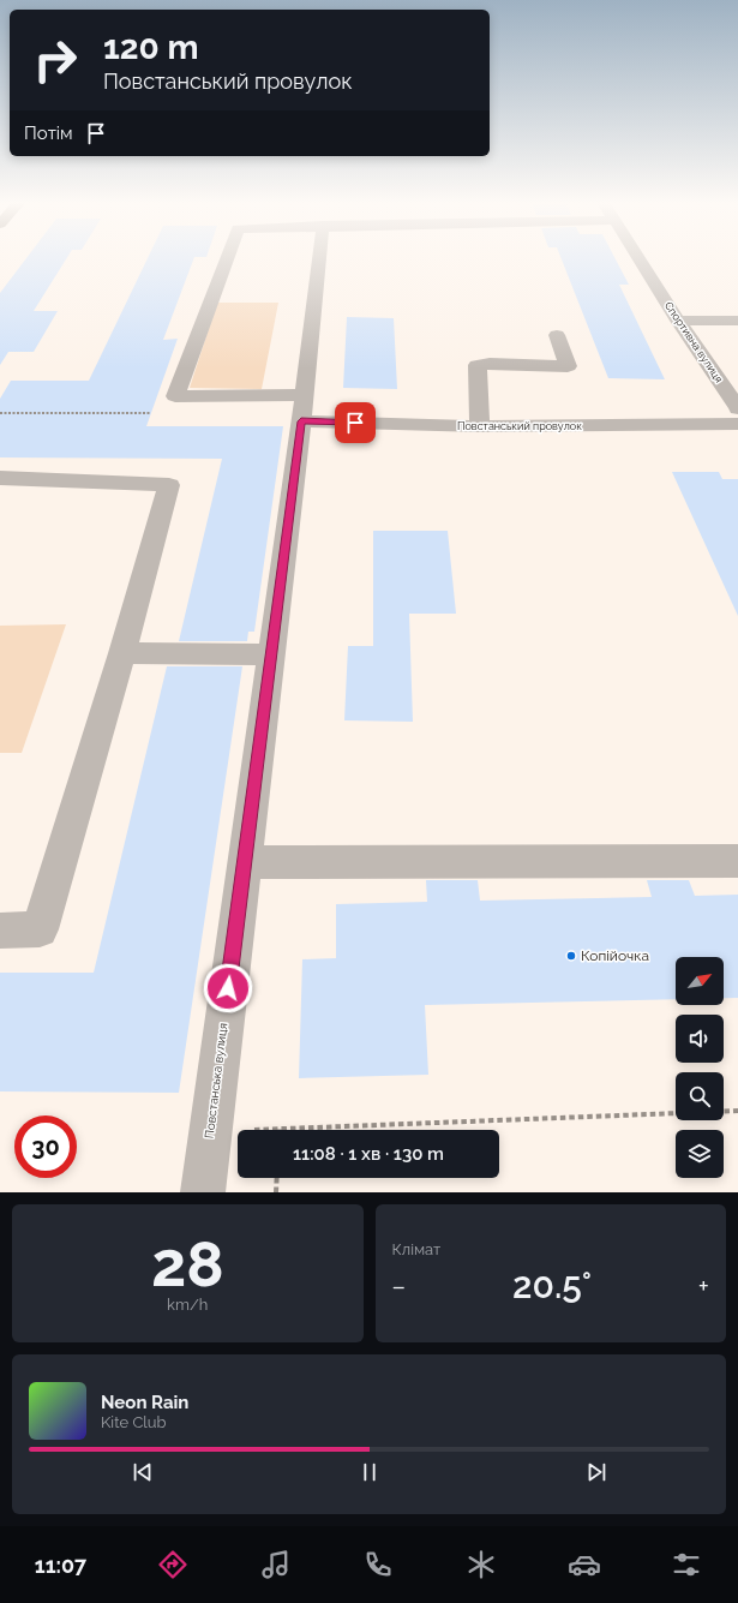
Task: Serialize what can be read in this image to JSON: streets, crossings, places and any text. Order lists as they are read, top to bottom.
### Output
{
  "streets": {
    "street": ["Спортивна вулиця", "Повстанський провулок", "Повстанська вулиця"]
  },
  "crossings": [
    ["Повстанський провулок", "Повстанська вулиця"]
  ],
  "places": ["Копійочка"],
  "north": "top right",
  "page": {
    "turn": ["120 m", "Повстанський провулок"],
    "then": "Потім",
    "limit": "30",
    "trip": "11:08 · 1 хв · 130 m",
    "tile": [
      ["28", "km/h"],
      "Клімат"
    ],
    "heat": ["−", "20.5°", "+"],
    "song": ["Neon Rain", "Kite Club"],
    "tabs": "11:07"
  }
}
